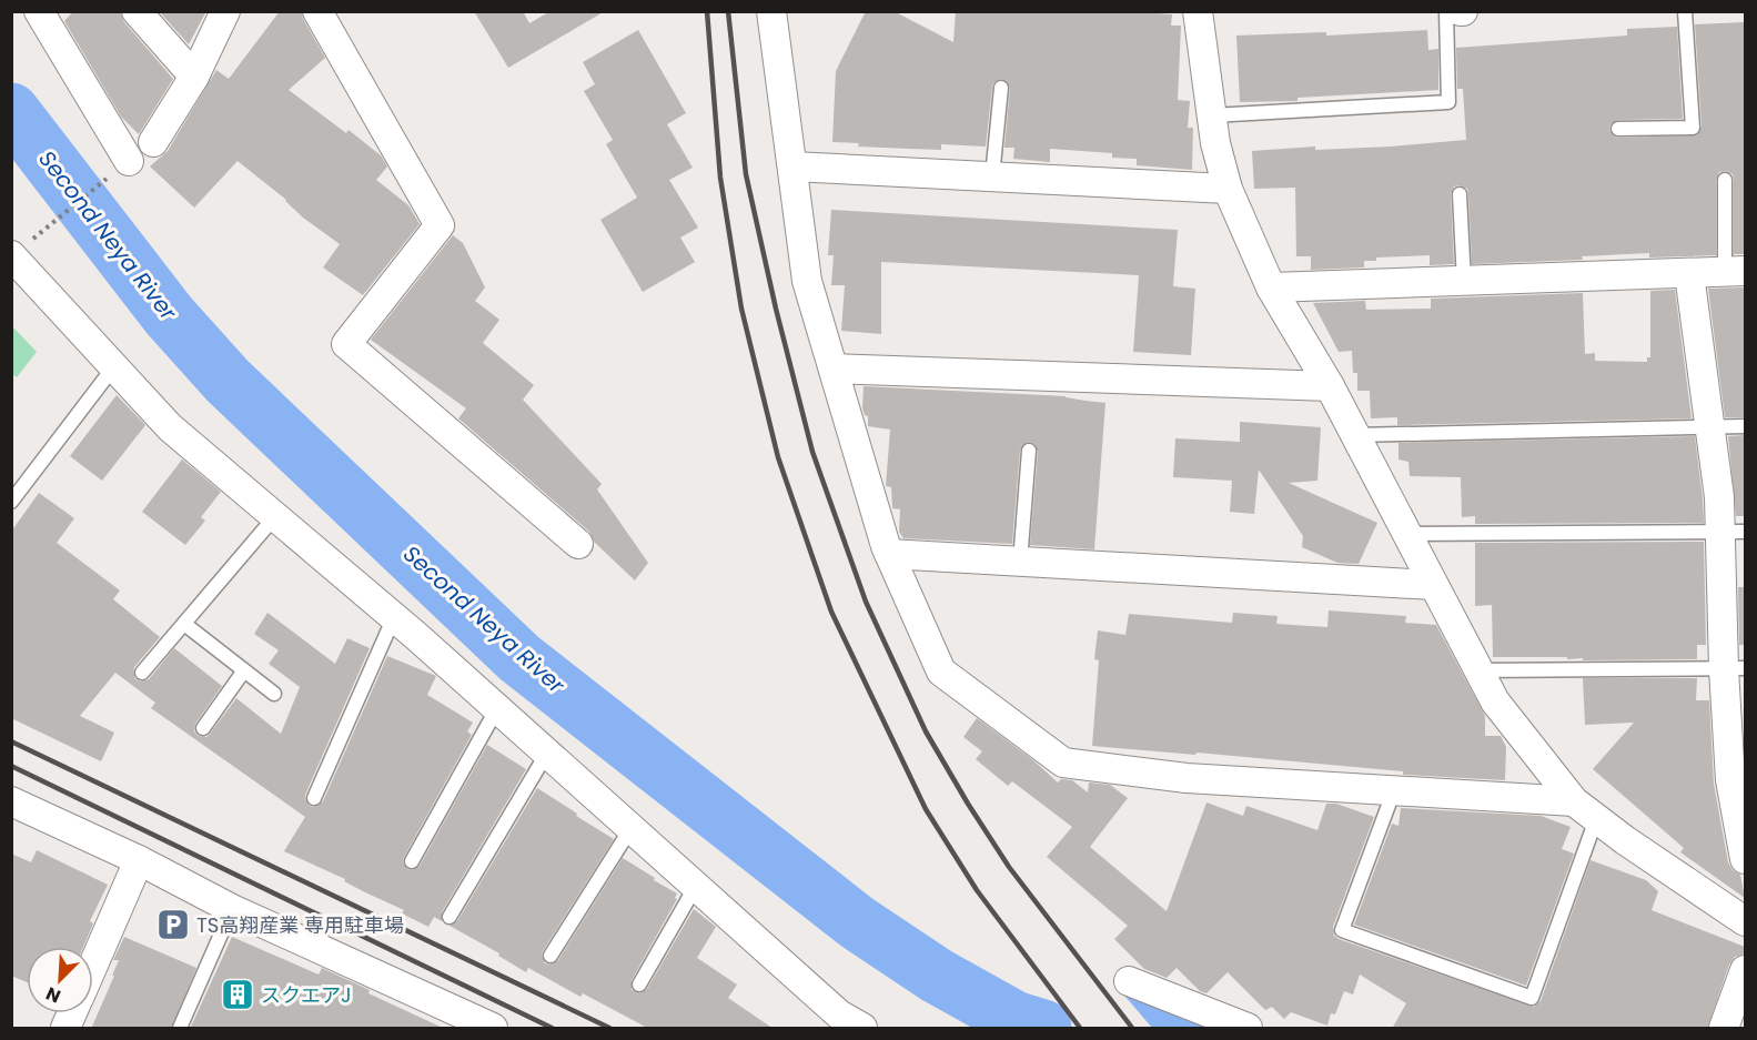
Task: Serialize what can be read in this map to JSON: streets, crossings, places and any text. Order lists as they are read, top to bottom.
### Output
{
  "water": ["Second Neya River"],
  "places": {
    "parking": ["TS高翔産業 専用駐車場"],
    "building": ["スクエアJ"]
  },
  "north": "bottom left"
}
